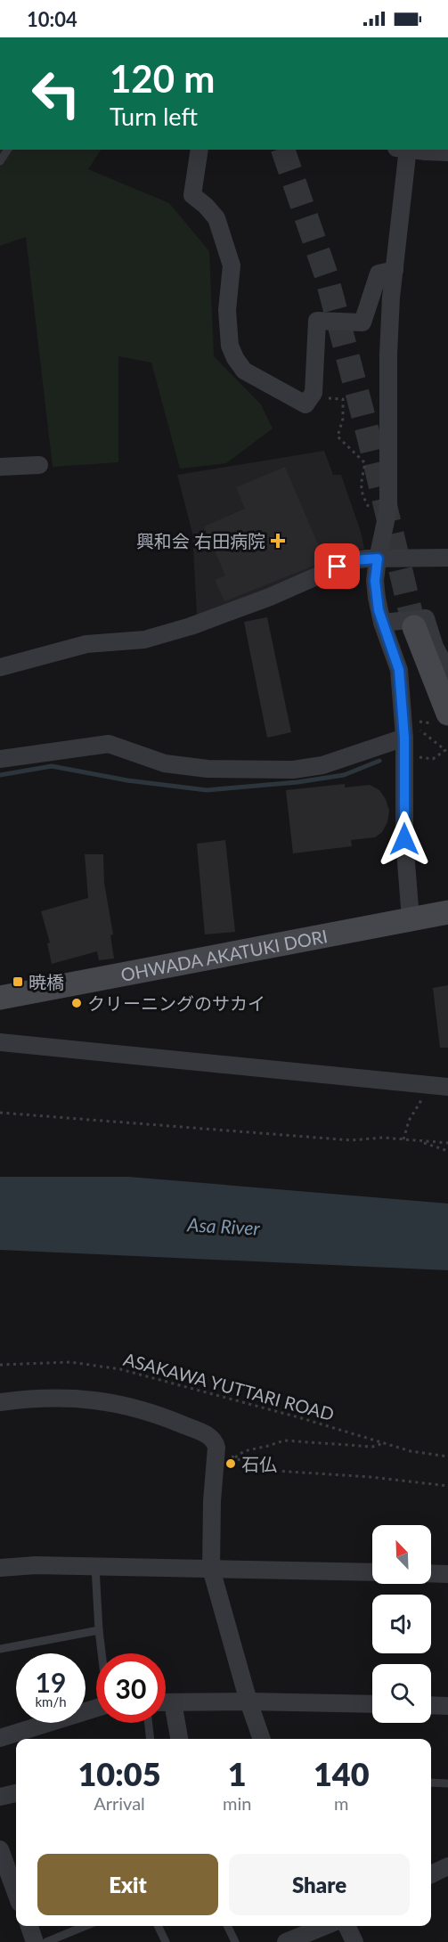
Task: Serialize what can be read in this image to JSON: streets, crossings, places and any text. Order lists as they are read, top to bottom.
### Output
{
  "streets": {
    "street": ["OHWADA AKATUKI DORI"],
    "path": ["ASAKAWA YUTTARI ROAD"]
  },
  "water": ["Asa River"],
  "places": {
    "health": ["興和会 右田病院"],
    "transit": ["暁橋"],
    "other": ["クリーニングのサカイ", "石仏"]
  },
  "north": "top left",
  "page": {
    "status": "10:04",
    "turn": ["120 m", "Turn left"],
    "speed": "19 km/h",
    "limit": "30",
    "eta": [
      "10:05",
      "Arrival",
      "1",
      "min",
      "140",
      "m"
    ],
    "buttons": ["Exit", "Share"]
  }
}
